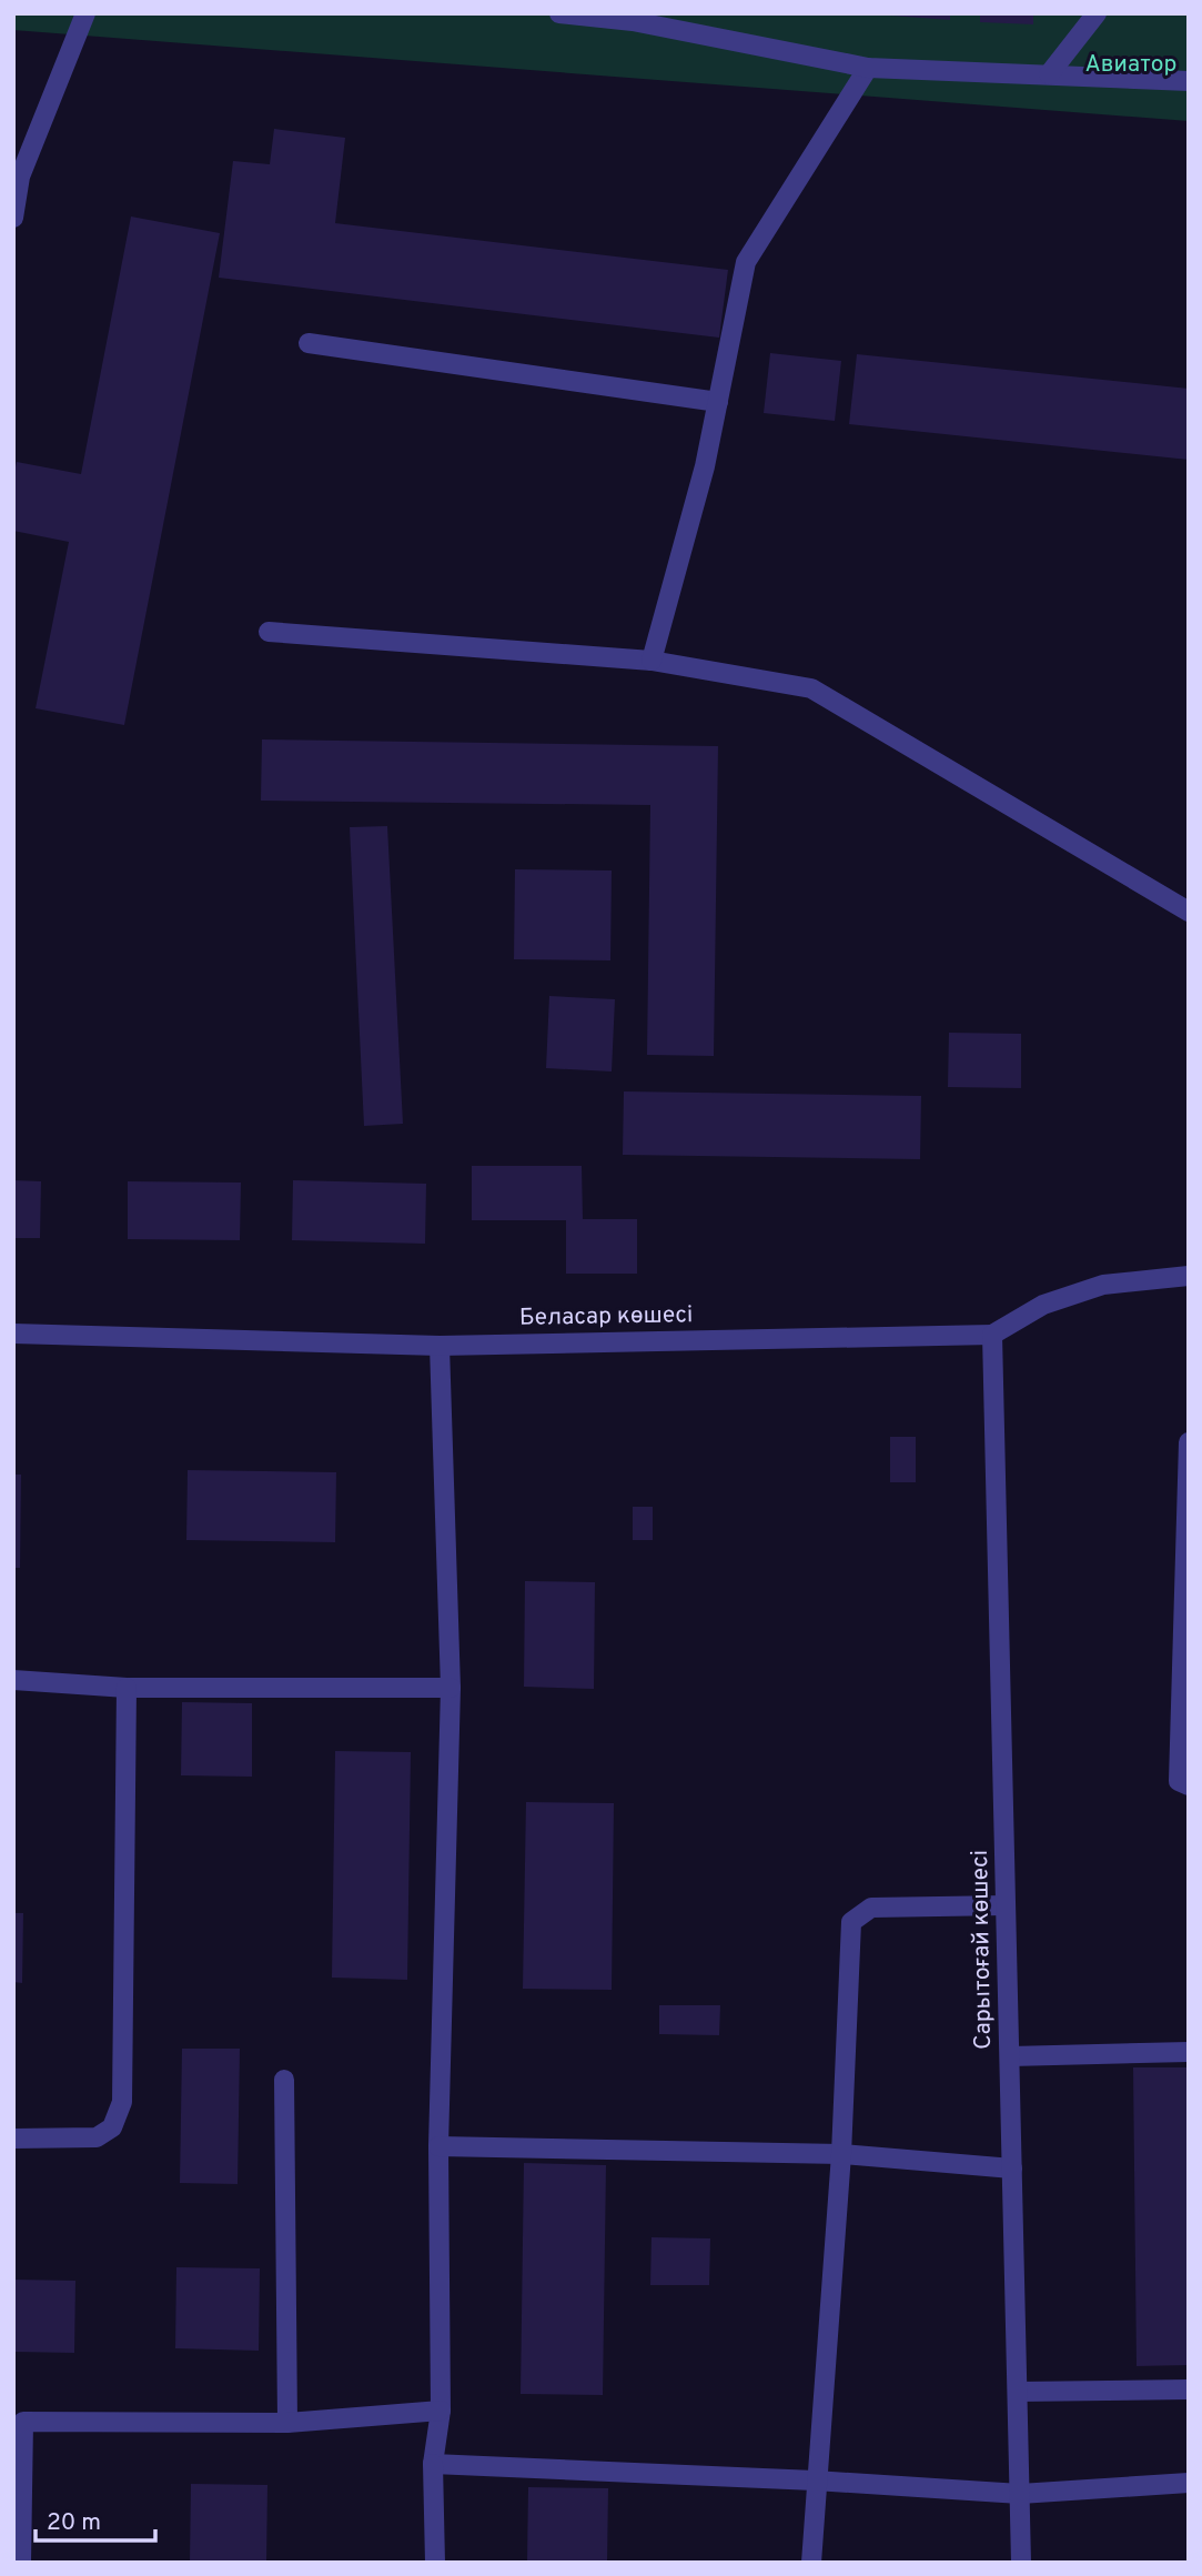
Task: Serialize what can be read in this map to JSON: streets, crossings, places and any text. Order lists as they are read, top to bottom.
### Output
{
  "streets": {
    "street": ["Беласар көшесі", "Сарытоғай көшесі"]
  },
  "crossings": [
    ["Беласар көшесі", "Сарытоғай көшесі"]
  ],
  "parks": ["Авиатор"],
  "scale_bar": "20 m"
}
